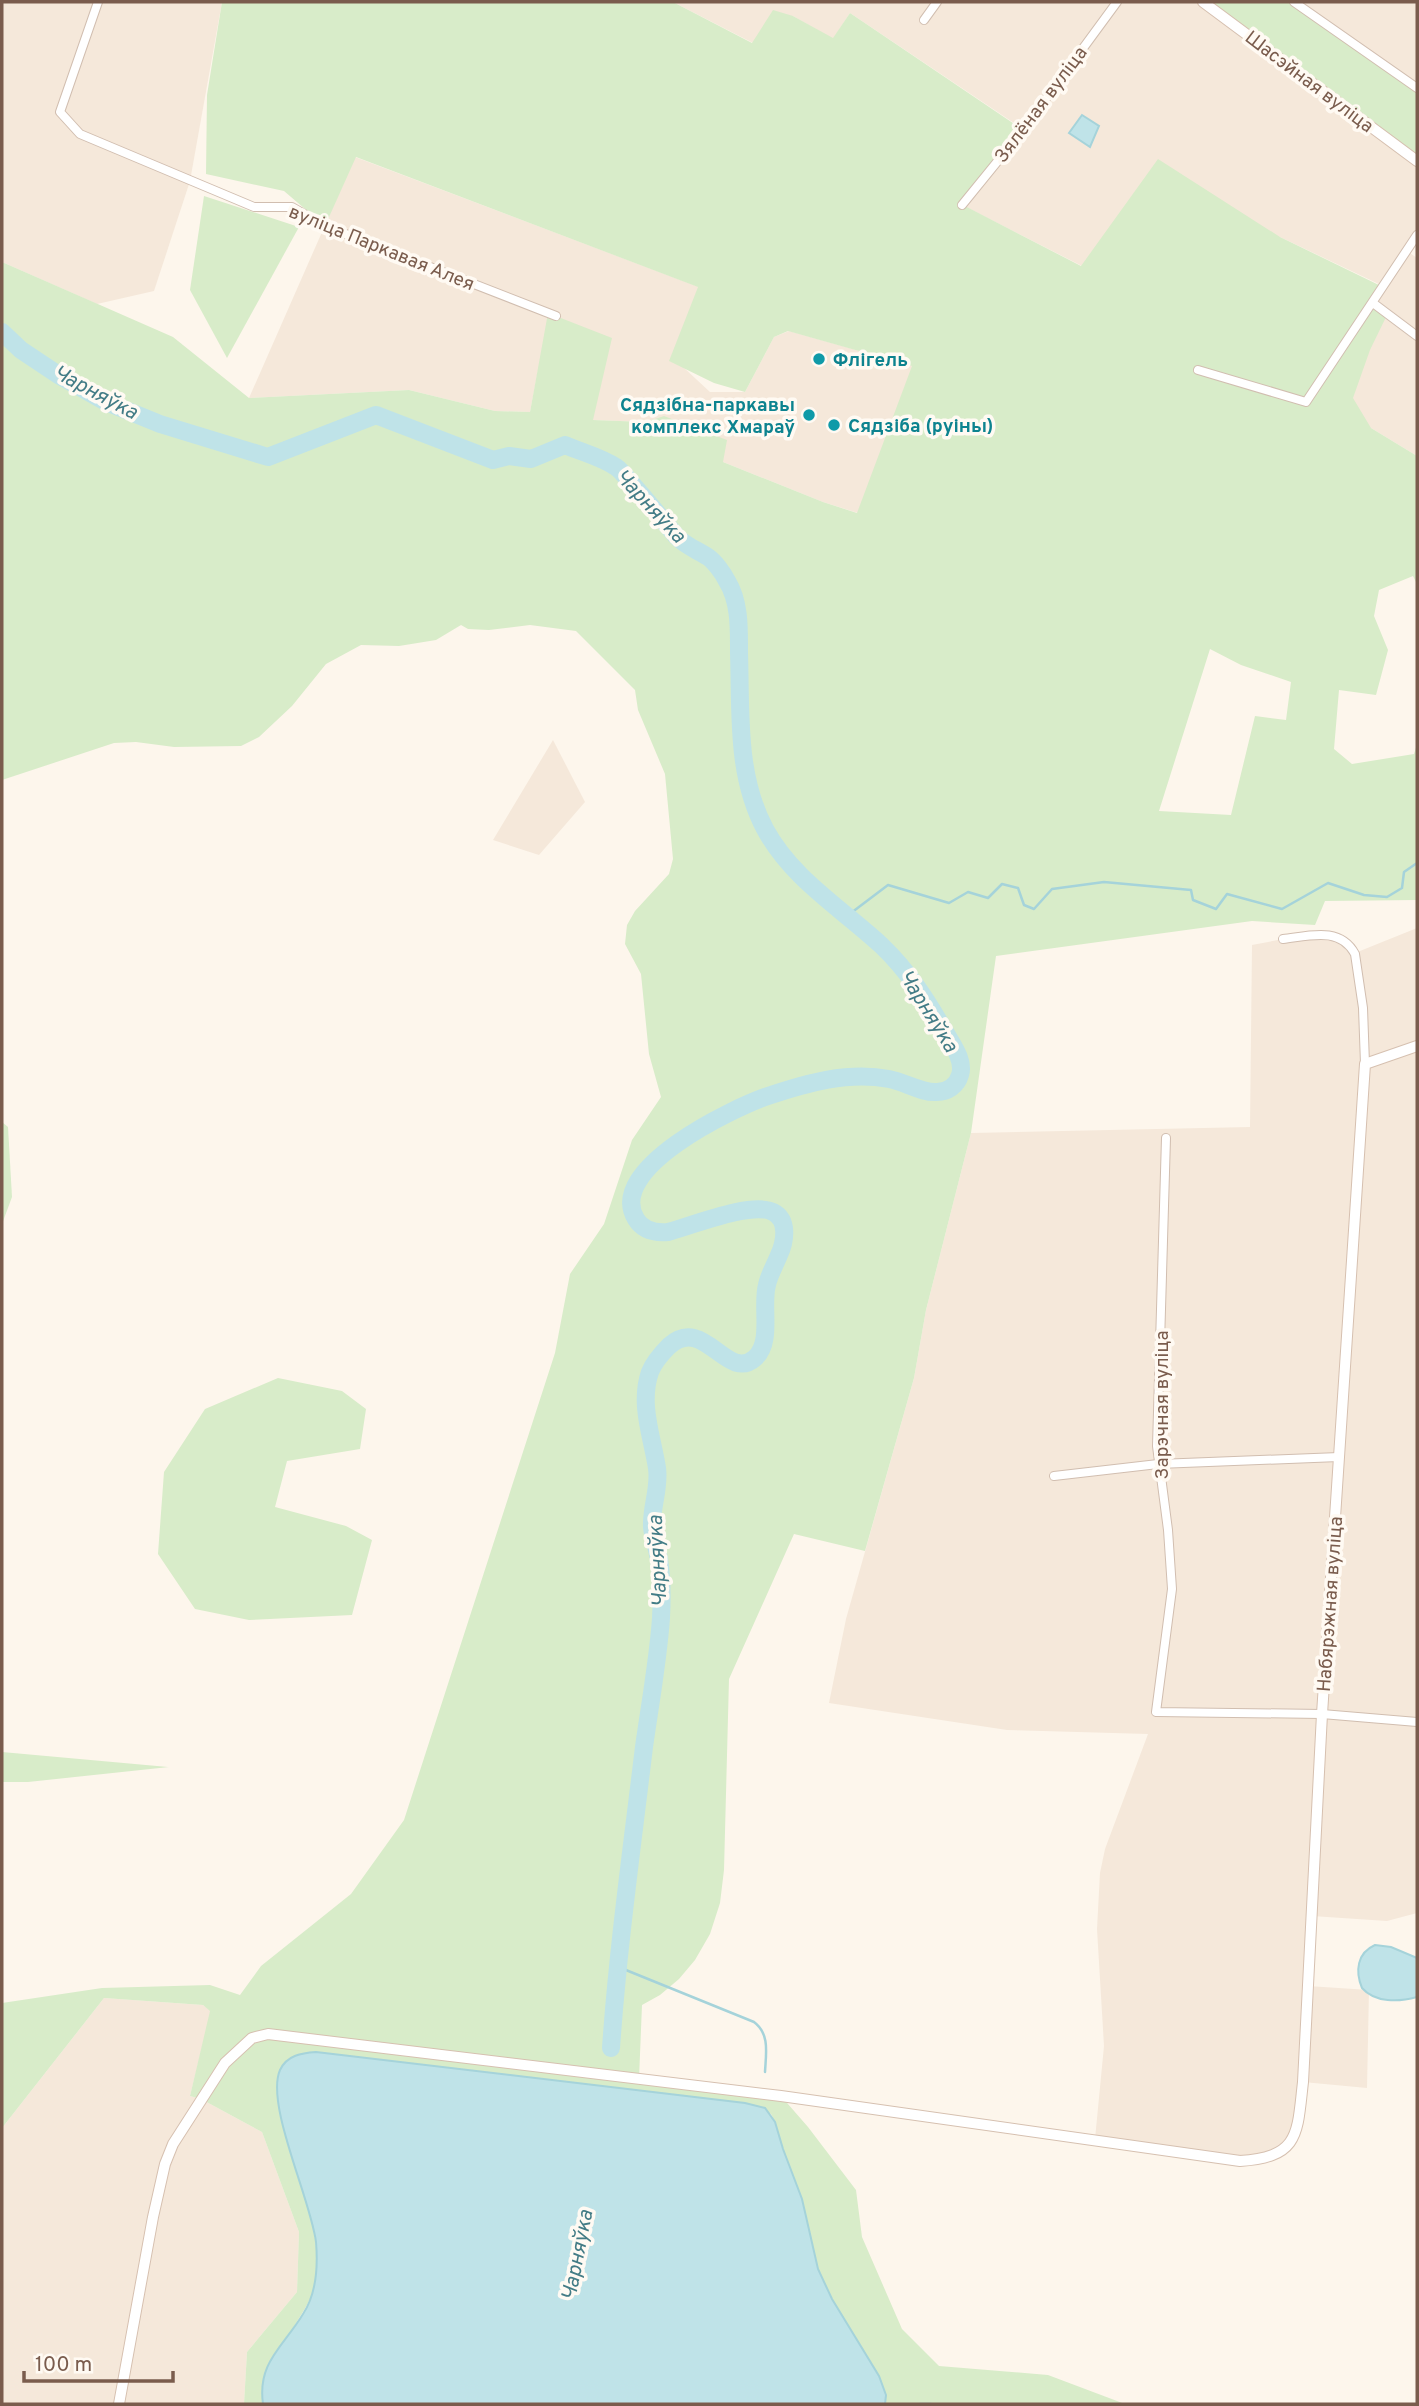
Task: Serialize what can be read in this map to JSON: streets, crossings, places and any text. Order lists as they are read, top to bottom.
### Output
{
  "streets": {
    "street": [
      "Шасэйная вуліца",
      "Зялёная вуліца",
      "вуліца Паркавая Алея",
      "Зарэчная вуліца",
      "Набярэжная вуліца"
    ]
  },
  "crossings": [
    ["Зарэчная вуліца", "Набярэжная вуліца"]
  ],
  "water": ["Чарняўка"],
  "places": ["Флігель", "Сядзібна-паркавы комплекс Хмараў", "Сядзіба (руіны)"],
  "scale_bar": "100 m"
}
